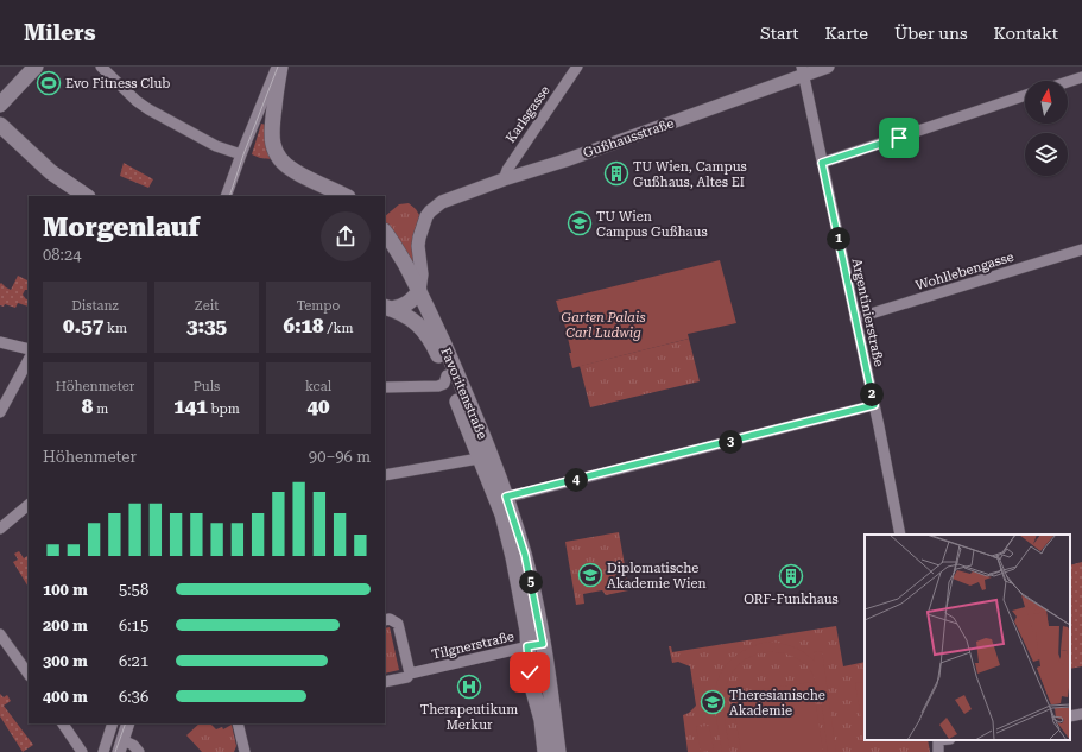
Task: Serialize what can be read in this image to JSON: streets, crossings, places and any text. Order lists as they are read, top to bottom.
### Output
{
  "streets": {
    "main road": ["Favoritenstraße"],
    "street": [
      "Karlsgasse",
      "Gußhausstraße",
      "Wohllebengasse",
      "Argentinierstraße",
      "Tilgnerstraße"
    ]
  },
  "crossings": [
    ["Karlsgasse", "Gußhausstraße"],
    ["Gußhausstraße", "Argentinierstraße"],
    ["Gußhausstraße", "Favoritenstraße"],
    ["Wohllebengasse", "Argentinierstraße"],
    ["Favoritenstraße", "Tilgnerstraße"]
  ],
  "parks": ["Garten Palais Carl Ludwig"],
  "places": {
    "sports": ["Evo Fitness Club"],
    "building": ["TU Wien, Campus Gußhaus, Altes EI", "ORF-Funkhaus"],
    "school or university": ["TU Wien Campus Gußhaus", "Diplomatische Akademie Wien", "Theresianische Akademie"],
    "hospital": ["Therapeutikum Merkur"]
  },
  "north": "top",
  "page": {
    "header": "Milers",
    "nav": [
      "Start",
      "Karte",
      "Über uns",
      "Kontakt"
    ],
    "heading": ["Morgenlauf", "08:24"],
    "pins": [
      "1",
      "2",
      "3",
      "4",
      "5"
    ],
    "stats": [
      ["Distanz", "0.57 km"],
      ["Zeit", "3:35"],
      ["Tempo", "6:18 /km"],
      ["Höhenmeter", "8 m"],
      ["Puls", "141 bpm"],
      ["kcal", "40"]
    ],
    "chart": ["Höhenmeter", "90–96 m"],
    "list": [
      {
        "name": "100 m",
        "note": "5:58"
      },
      {
        "name": "200 m",
        "note": "6:15"
      },
      {
        "name": "300 m",
        "note": "6:21"
      },
      {
        "name": "400 m",
        "note": "6:36"
      }
    ]
  }
}
